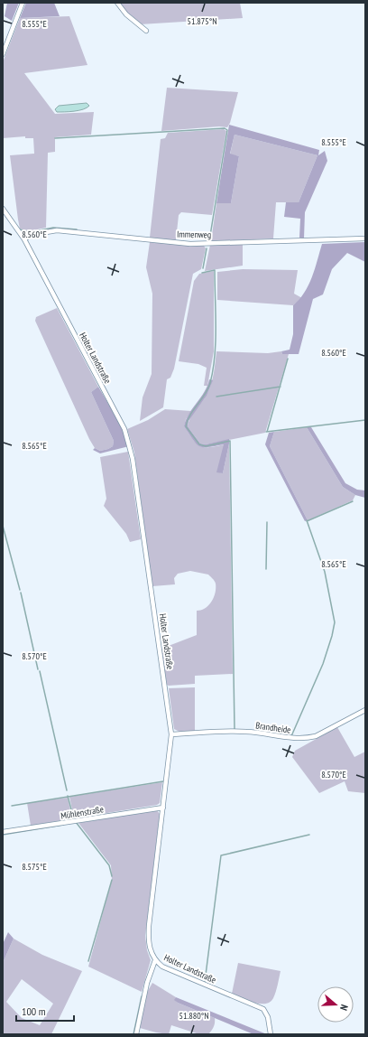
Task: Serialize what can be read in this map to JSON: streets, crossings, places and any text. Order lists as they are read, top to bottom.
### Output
{
  "streets": {
    "street": [
      "Immenweg",
      "Holter Landstraße",
      "Brandheide",
      "Mühlenstraße"
    ]
  },
  "crossings": [
    ["Immenweg", "Holter Landstraße"],
    ["Holter Landstraße", "Brandheide"],
    ["Holter Landstraße", "Mühlenstraße"]
  ],
  "scale_bar": "100 m",
  "north": "right",
  "coordinates": [
    "51.875°N",
    "8.555°E",
    "8.560°E",
    "8.565°E",
    "8.570°E",
    "8.575°E",
    "51.880°N"
  ]
}
